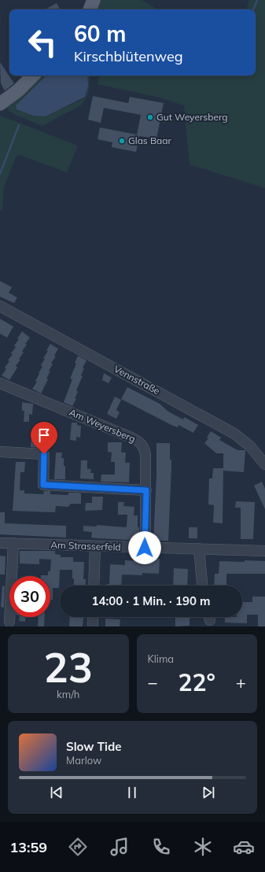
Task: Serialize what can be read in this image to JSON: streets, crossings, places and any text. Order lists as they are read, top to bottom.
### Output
{
  "streets": {
    "street": ["Vennstraße", "Am Weyersberg", "Am Strasserfeld"]
  },
  "crossings": [
    ["Am Weyersberg", "Am Strasserfeld"]
  ],
  "places": ["Gut Weyersberg", "Glas Baar"],
  "page": {
    "turn": ["60 m", "Kirschblütenweg"],
    "limit": "30",
    "trip": "14:00 · 1 Min. · 190 m",
    "tile": [
      ["23", "km/h"],
      "Klima"
    ],
    "heat": ["−", "22°", "+"],
    "song": ["Slow Tide", "Marlow"],
    "tabs": "13:59"
  }
}
